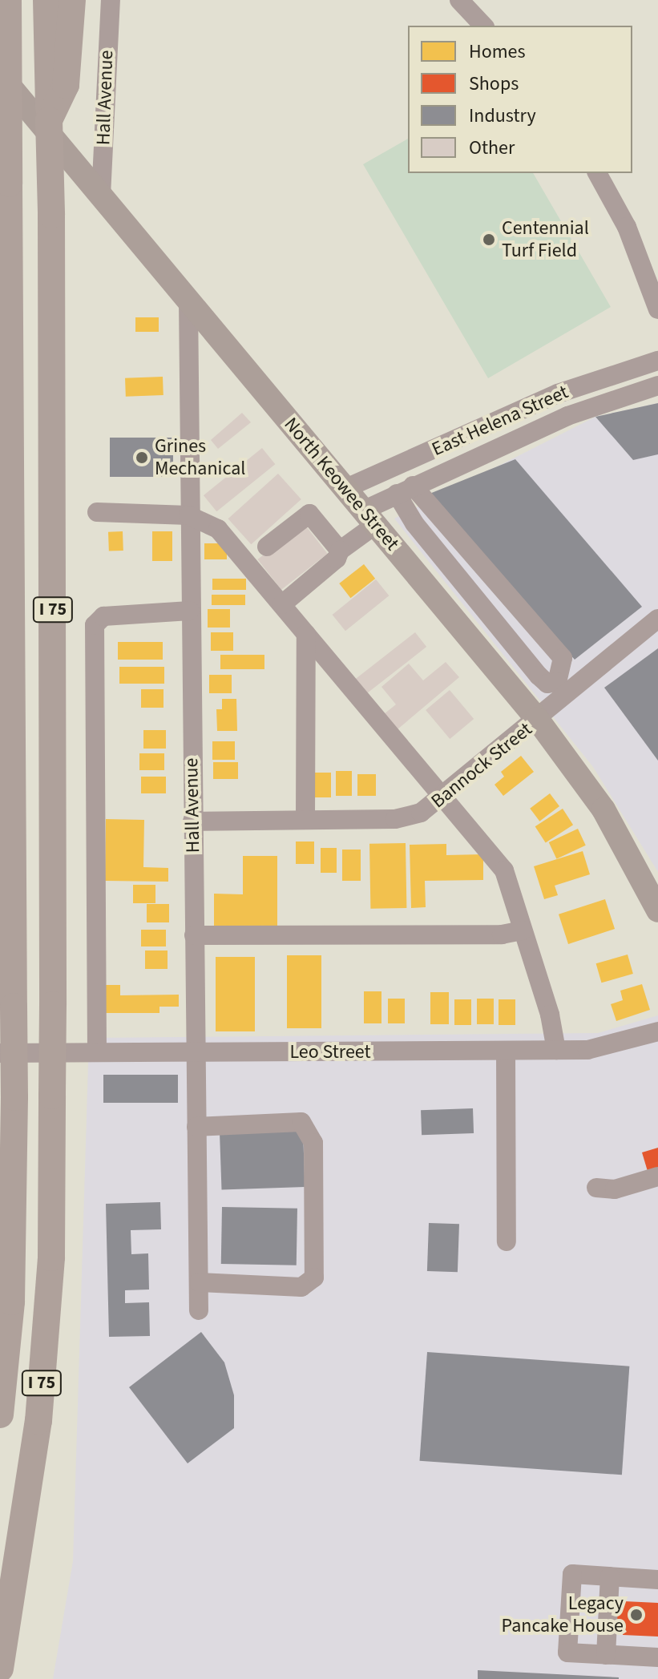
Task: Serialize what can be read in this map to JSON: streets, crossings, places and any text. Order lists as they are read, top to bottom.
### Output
{
  "streets": {
    "highway": ["I 75"],
    "main road": ["North Keowee Street"],
    "street": [
      "Hall Avenue",
      "East Helena Street",
      "Bannock Street",
      "Leo Street"
    ]
  },
  "crossings": [
    ["Hall Avenue", "North Keowee Street"],
    ["Hall Avenue", "Bannock Street"],
    ["Hall Avenue", "Leo Street"],
    ["East Helena Street", "North Keowee Street"],
    ["North Keowee Street", "Bannock Street"]
  ],
  "places": ["Centennial Turf Field", "Grines Mechanical", "Legacy Pancake House"],
  "legend": [
    "Homes",
    "Shops",
    "Industry",
    "Other"
  ]
}
